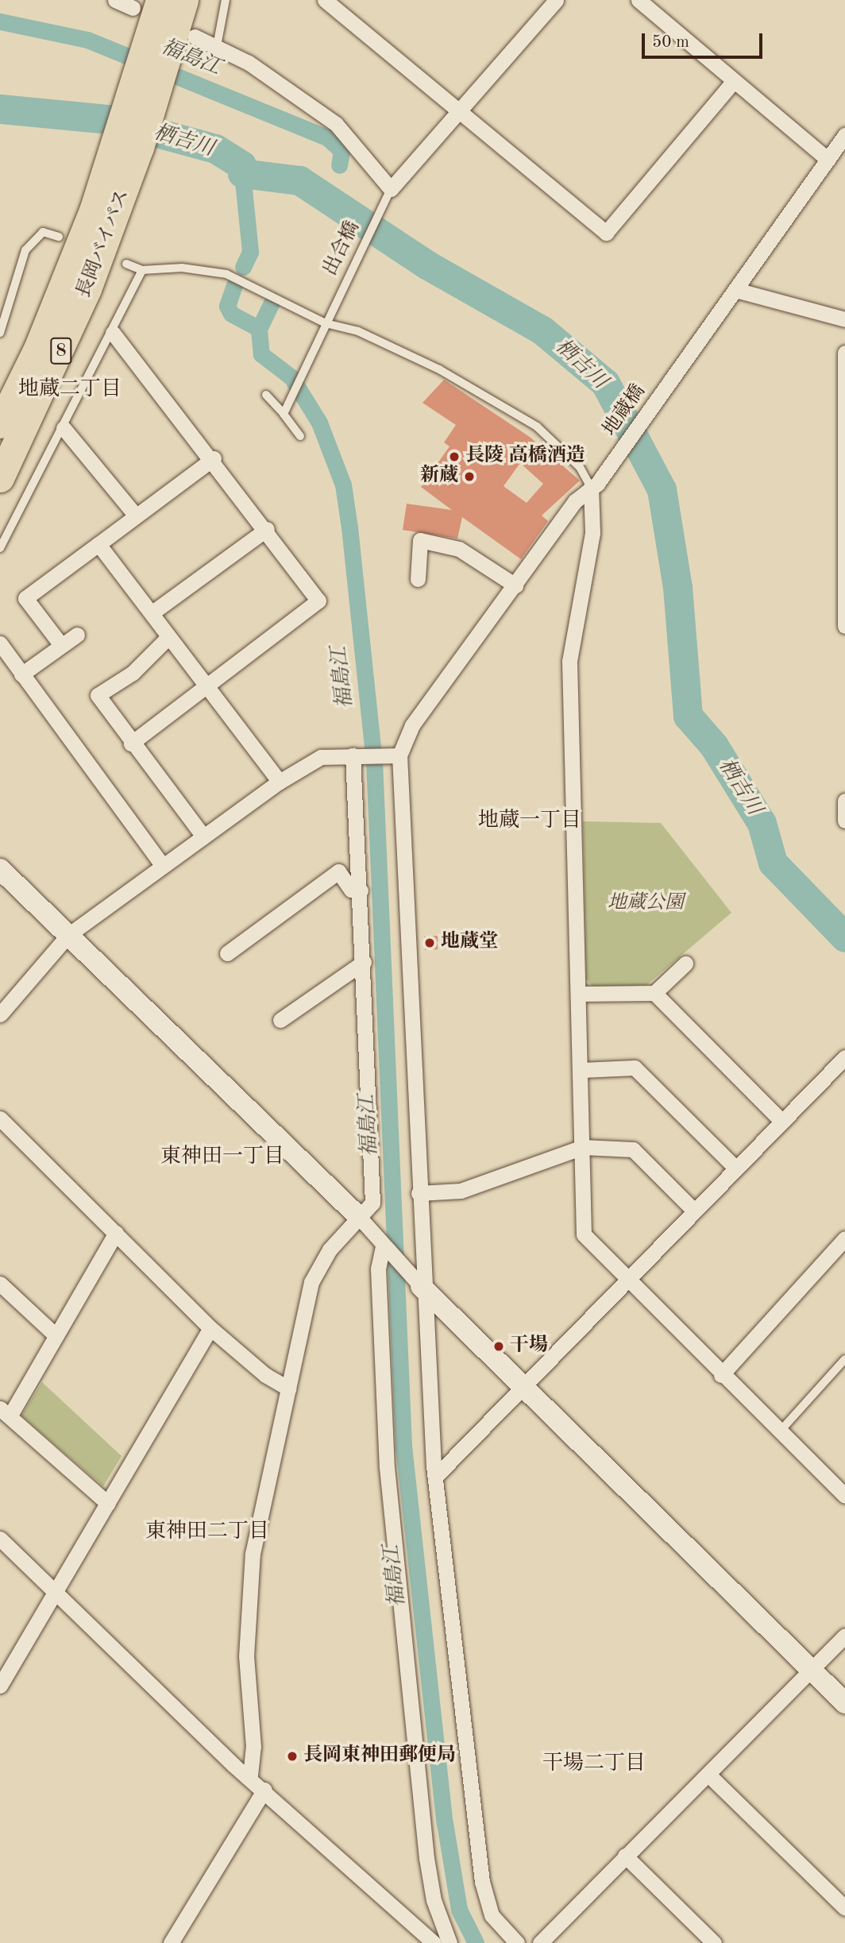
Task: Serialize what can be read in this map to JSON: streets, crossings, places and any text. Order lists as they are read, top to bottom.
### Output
{
  "streets": {
    "highway": ["長岡バイパス", "8"],
    "street": ["地蔵橋"],
    "lane": ["出合橋"]
  },
  "districts": [
    "地蔵二丁目",
    "地蔵一丁目",
    "東神田一丁目",
    "東神田二丁目",
    "干場二丁目"
  ],
  "water": ["福島江", "栖吉川"],
  "parks": ["地蔵公園"],
  "places": [
    "長陵 高橋酒造",
    "新蔵",
    "地蔵堂",
    "干場",
    "長岡東神田郵便局"
  ],
  "scale_bar": "50 m"
}
